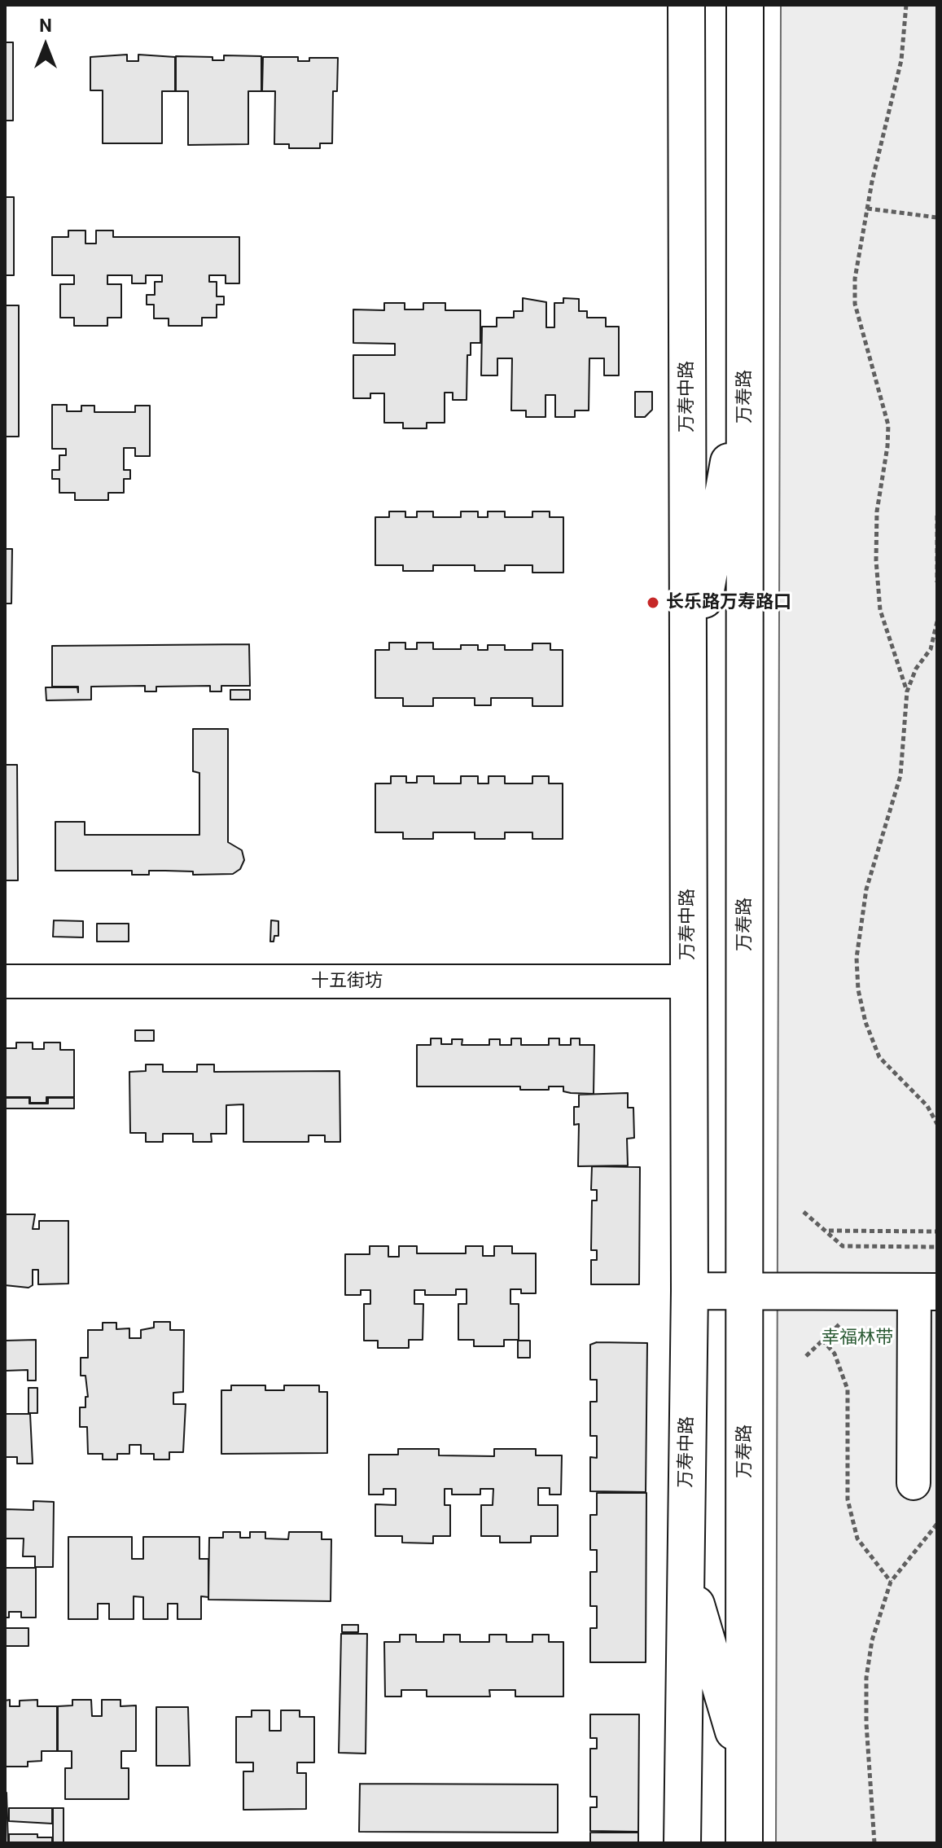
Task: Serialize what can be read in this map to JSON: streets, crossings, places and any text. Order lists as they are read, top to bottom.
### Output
{
  "streets": {
    "main road": ["万寿中路", "万寿路"],
    "street": ["十五街坊"]
  },
  "crossings": [
    ["万寿中路", "十五街坊"]
  ],
  "parks": ["幸福林带"],
  "places": ["长乐路万寿路口"],
  "north": "top"
}
